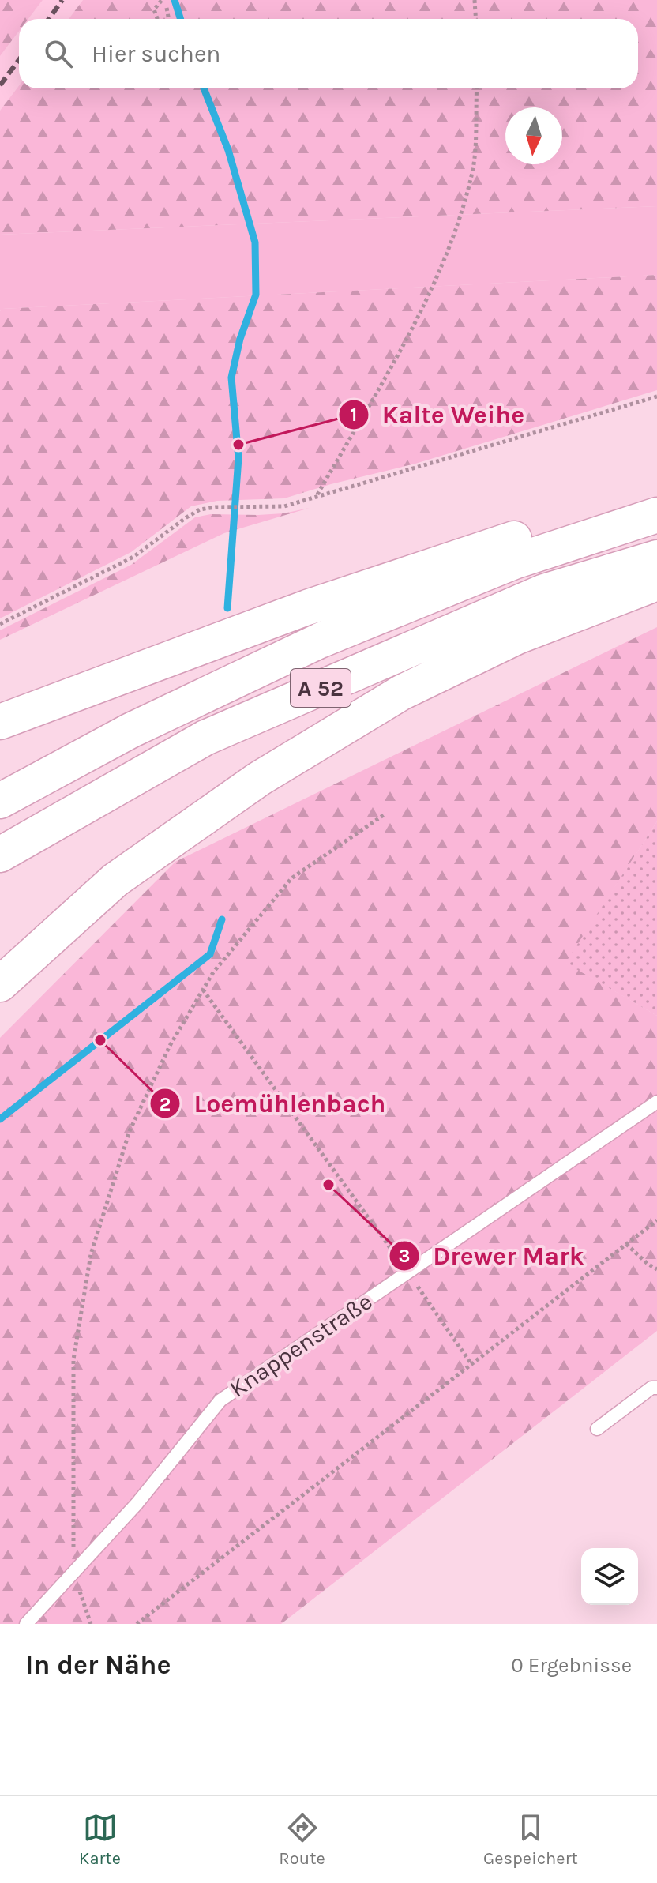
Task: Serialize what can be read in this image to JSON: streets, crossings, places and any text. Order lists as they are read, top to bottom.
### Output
{
  "streets": {
    "highway": ["A 52"],
    "lane": ["Knappenstraße"]
  },
  "places": ["Kalte Weihe", "Loemühlenbach", "Drewer Mark"],
  "north": "bottom",
  "page": {
    "search": "Hier suchen",
    "heading": ["In der Nähe", "0 Ergebnisse"],
    "nav": ["Karte", "Route", "Gespeichert"]
  }
}
